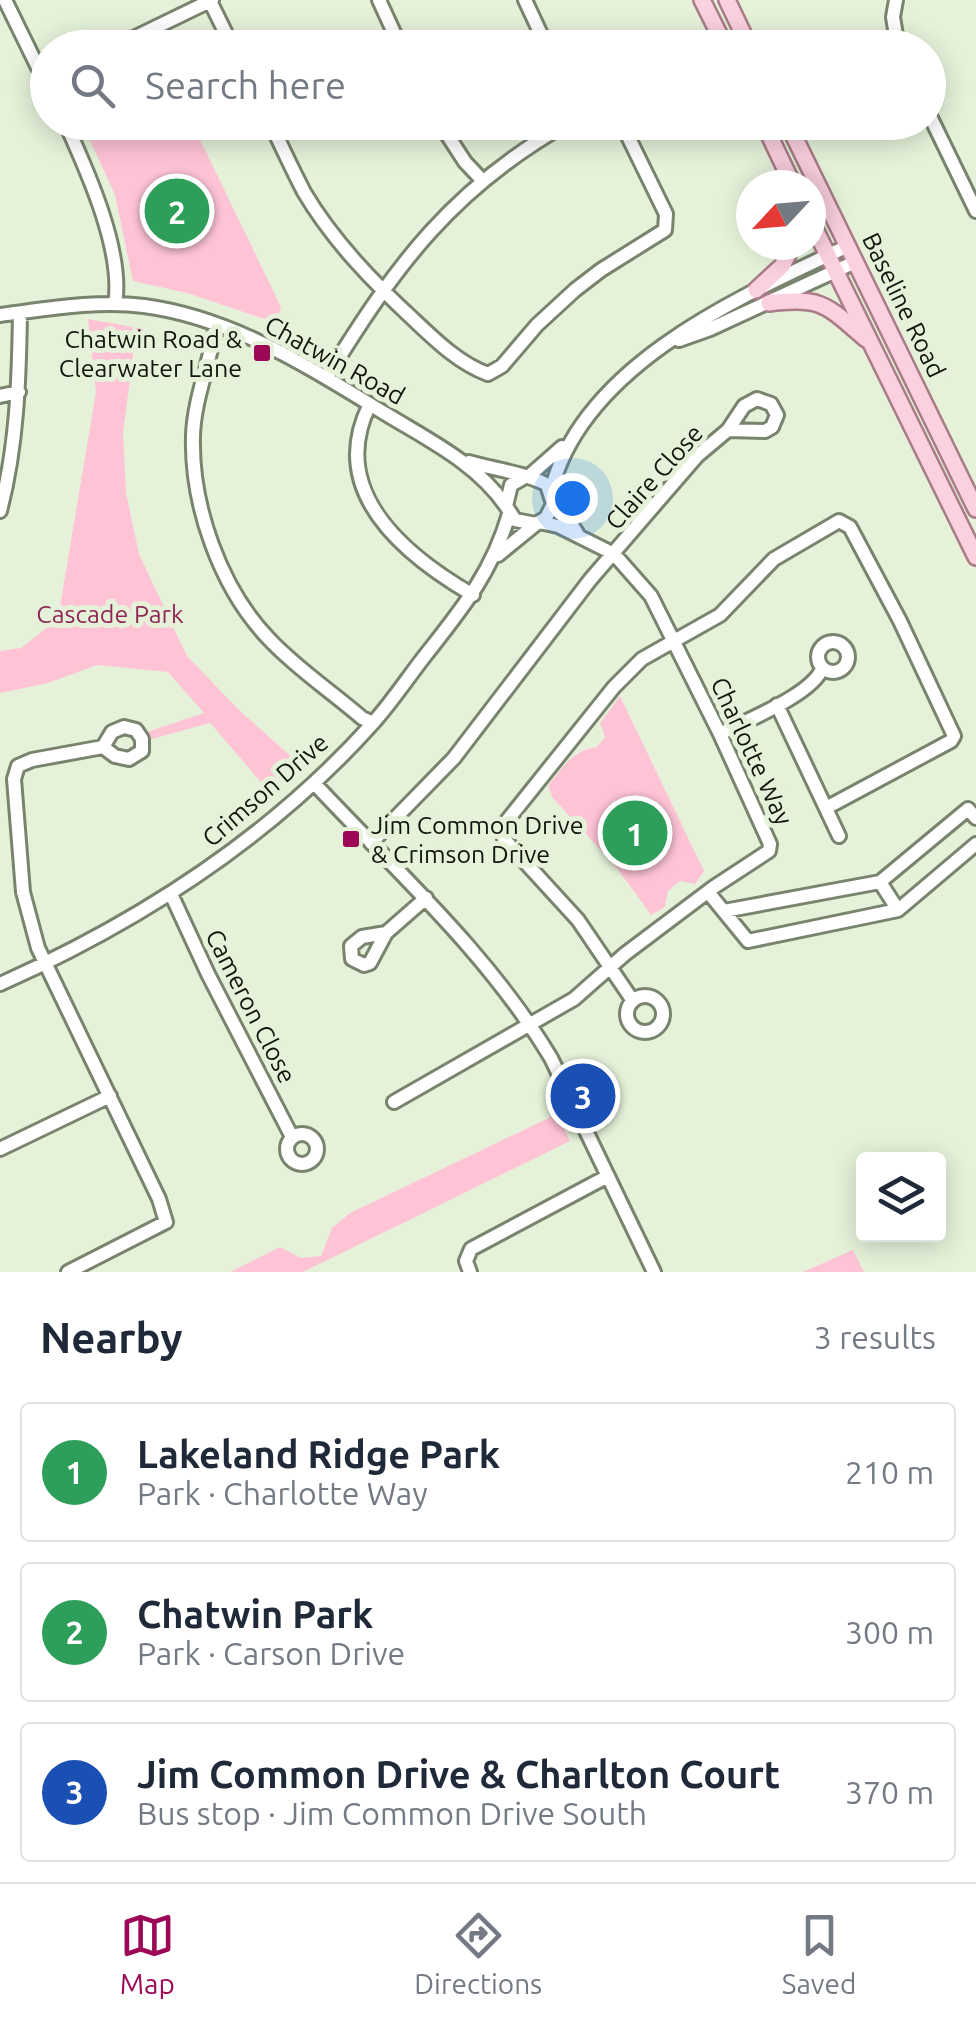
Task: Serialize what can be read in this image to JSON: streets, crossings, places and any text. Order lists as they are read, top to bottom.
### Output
{
  "streets": {
    "main road": ["Baseline Road"],
    "street": [
      "Chatwin Road",
      "Claire Close",
      "Charlotte Way",
      "Crimson Drive",
      "Cameron Close"
    ]
  },
  "crossings": [
    ["Chatwin Road", "Crimson Drive"],
    ["Claire Close", "Charlotte Way"],
    ["Crimson Drive", "Cameron Close"]
  ],
  "parks": ["Cascade Park"],
  "places": {
    "transit": ["Chatwin Road & Clearwater Lane", "Jim Common Drive & Crimson Drive"]
  },
  "north": "bottom left",
  "page": {
    "search": "Search here",
    "pins": ["2", "1", "3"],
    "heading": ["Nearby", "3 results"],
    "list": [
      {
        "mark": "1",
        "name": "Lakeland Ridge Park",
        "note": "Park · Charlotte Way",
        "value": "210 m"
      },
      {
        "mark": "2",
        "name": "Chatwin Park",
        "note": "Park · Carson Drive",
        "value": "300 m"
      },
      {
        "mark": "3",
        "name": "Jim Common Drive & Charlton Court",
        "note": "Bus stop · Jim Common Drive South",
        "value": "370 m"
      }
    ],
    "nav": ["Map", "Directions", "Saved"]
  }
}
